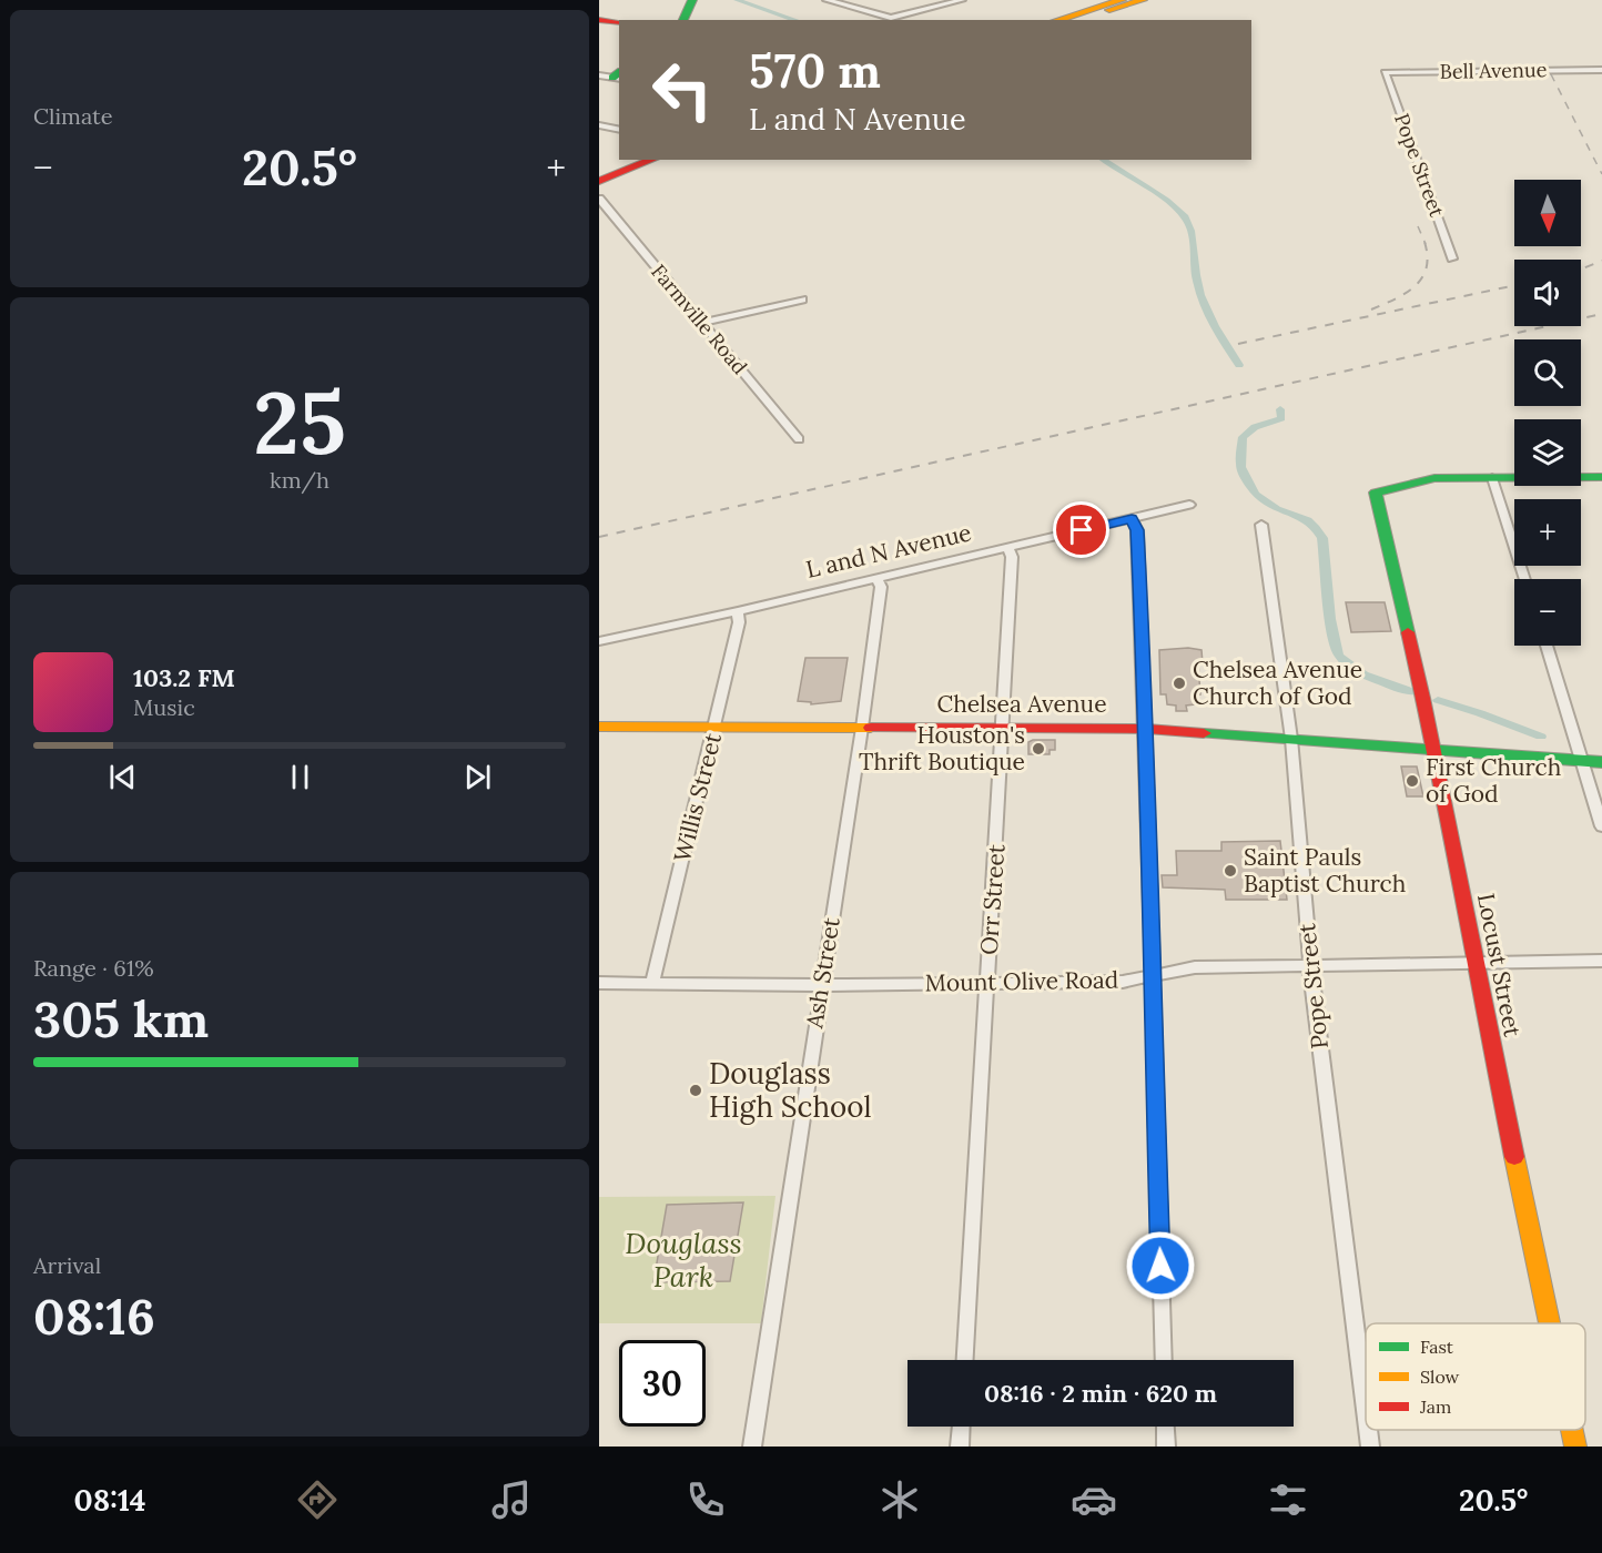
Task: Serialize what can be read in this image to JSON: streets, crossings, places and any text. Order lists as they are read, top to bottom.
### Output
{
  "streets": {
    "street": [
      "Bell Avenue",
      "Pope Street",
      "Farmville Road",
      "L and N Avenue",
      "Chelsea Avenue",
      "Willis Street",
      "Orr Street",
      "Locust Street",
      "Ash Street",
      "Mount Olive Road"
    ]
  },
  "crossings": [
    ["Bell Avenue", "Pope Street"],
    ["Pope Street", "Chelsea Avenue"],
    ["Pope Street", "Mount Olive Road"],
    ["L and N Avenue", "Willis Street"],
    ["L and N Avenue", "Orr Street"],
    ["L and N Avenue", "Ash Street"],
    ["Chelsea Avenue", "Willis Street"],
    ["Chelsea Avenue", "Orr Street"],
    ["Chelsea Avenue", "Locust Street"],
    ["Chelsea Avenue", "Ash Street"],
    ["Willis Street", "Mount Olive Road"],
    ["Orr Street", "Mount Olive Road"],
    ["Locust Street", "Mount Olive Road"],
    ["Ash Street", "Mount Olive Road"]
  ],
  "parks": ["Douglass Park"],
  "places": [
    "Chelsea Avenue Church of God",
    "Houston's Thrift Boutique",
    "First Church of God",
    "Saint Pauls Baptist Church",
    "Douglass High School"
  ],
  "legend": ["Fast", "Slow", "Jam"],
  "north": "bottom",
  "page": {
    "tile": [
      "Climate",
      ["25", "km/h"],
      ["Range · 61%", "305 km"],
      ["Arrival", "08:16"]
    ],
    "turn": ["570 m", "L and N Avenue"],
    "heat": ["−", "20.5°", "+"],
    "map_buttons": ["+", "−"],
    "song": ["103.2 FM", "Music"],
    "limit": "30",
    "trip": "08:16 · 2 min · 620 m",
    "tabs": ["08:14", "20.5°"]
  }
}
